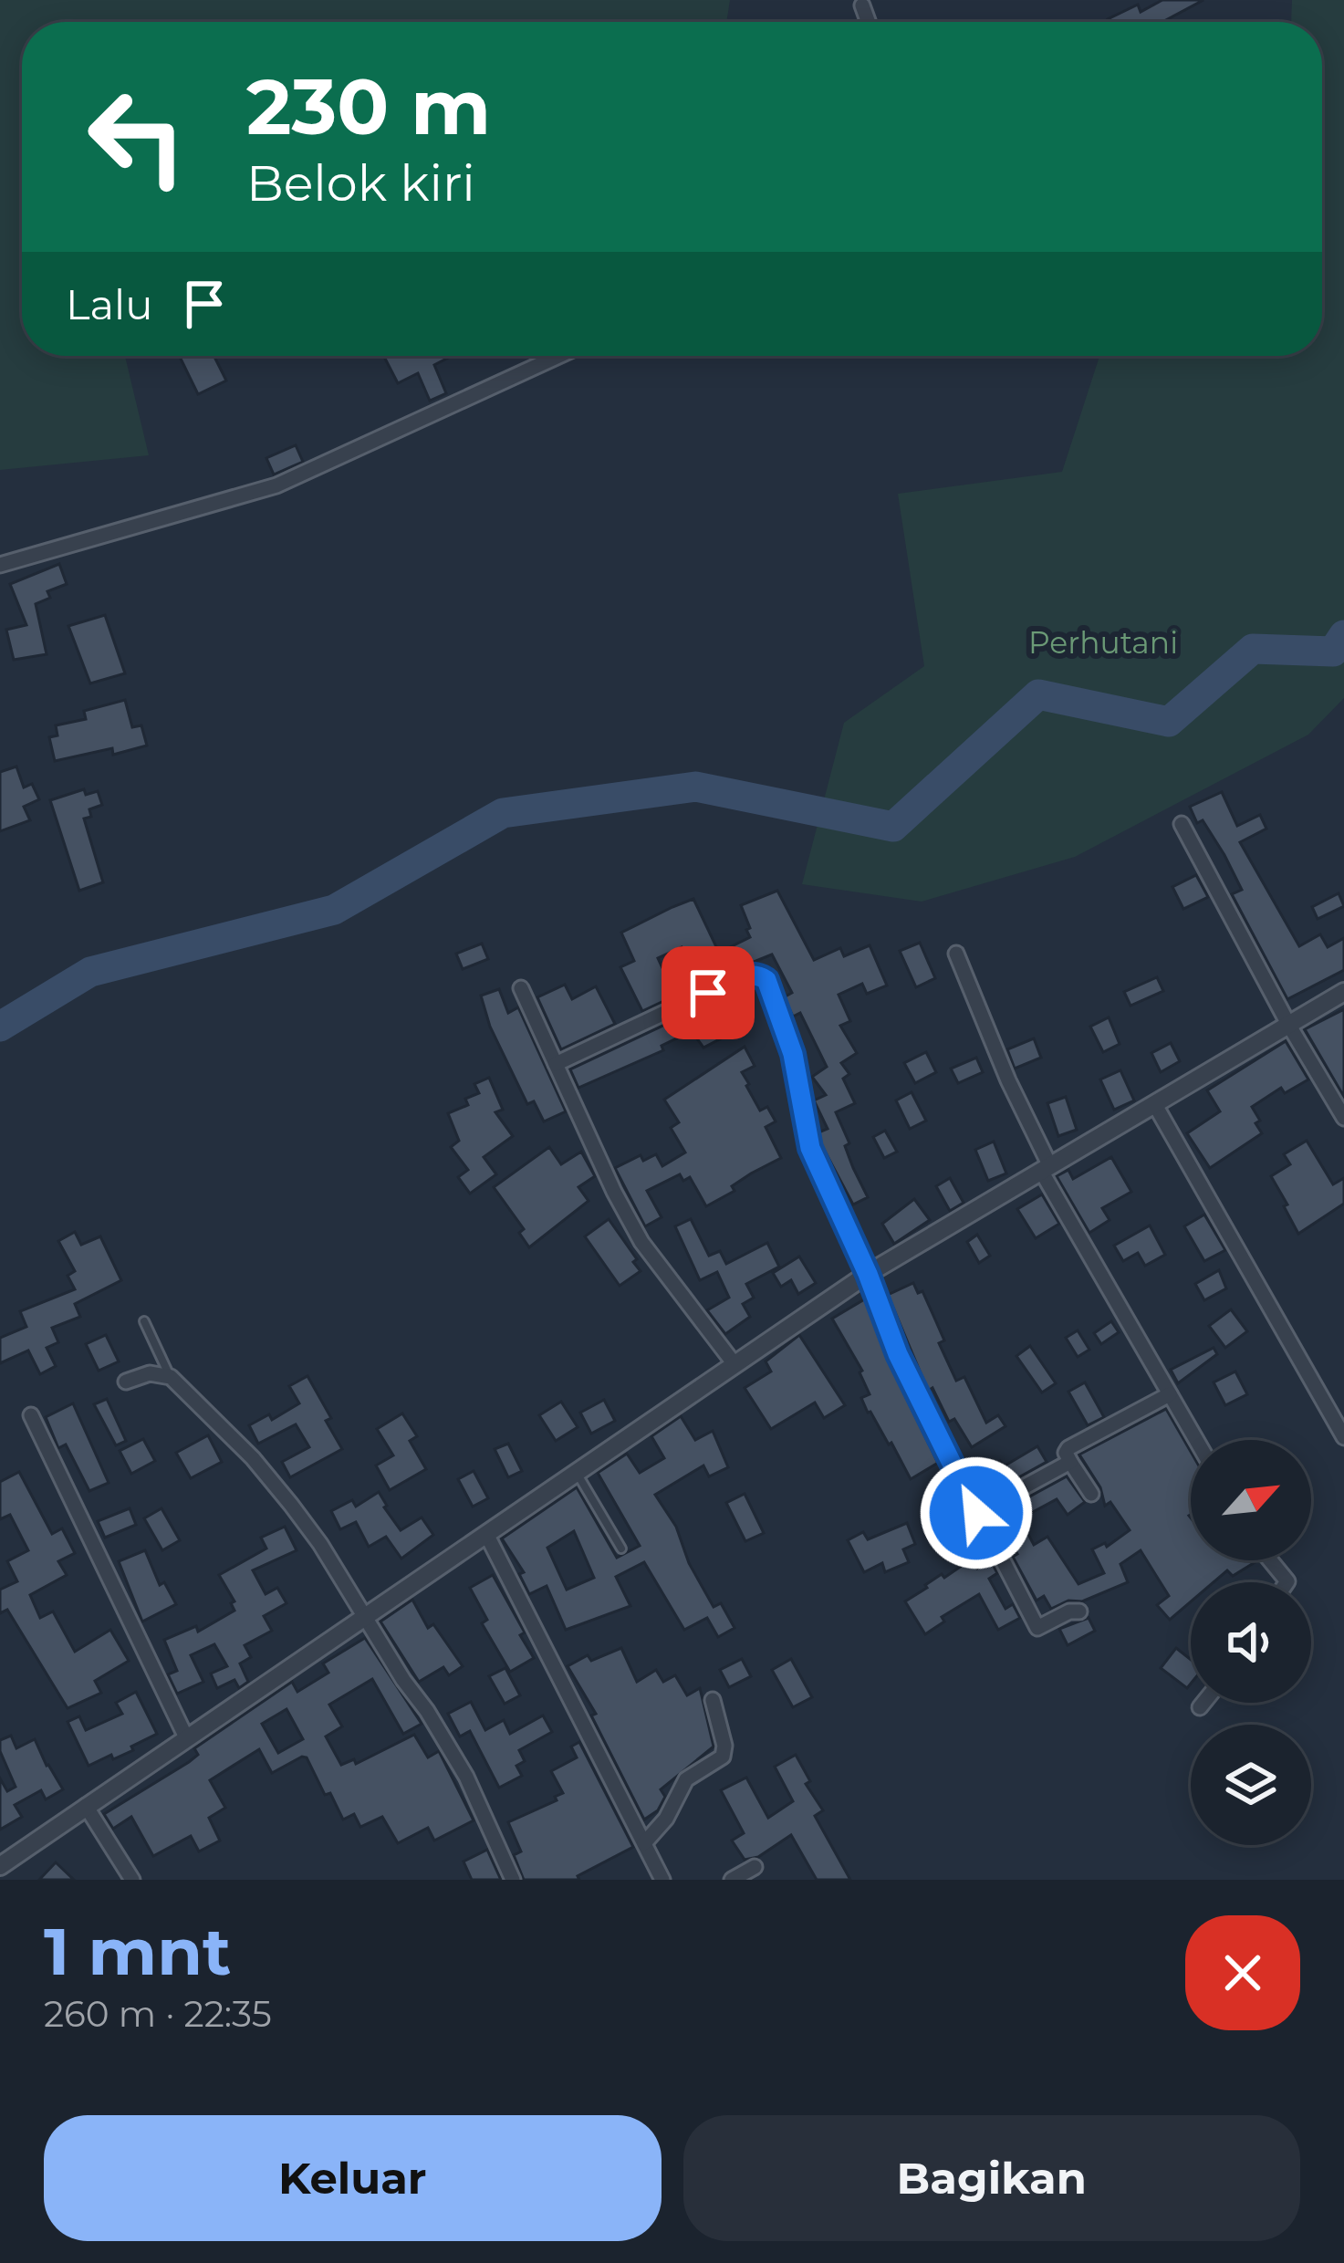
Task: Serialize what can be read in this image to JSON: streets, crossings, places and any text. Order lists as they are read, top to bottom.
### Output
{
  "parks": ["Perhutani"],
  "north": "top right",
  "page": {
    "turn": ["230 m", "Belok kiri"],
    "then": "Lalu",
    "heading": ["1 mnt", "260 m · 22:35"],
    "buttons": ["Keluar", "Bagikan"]
  }
}
